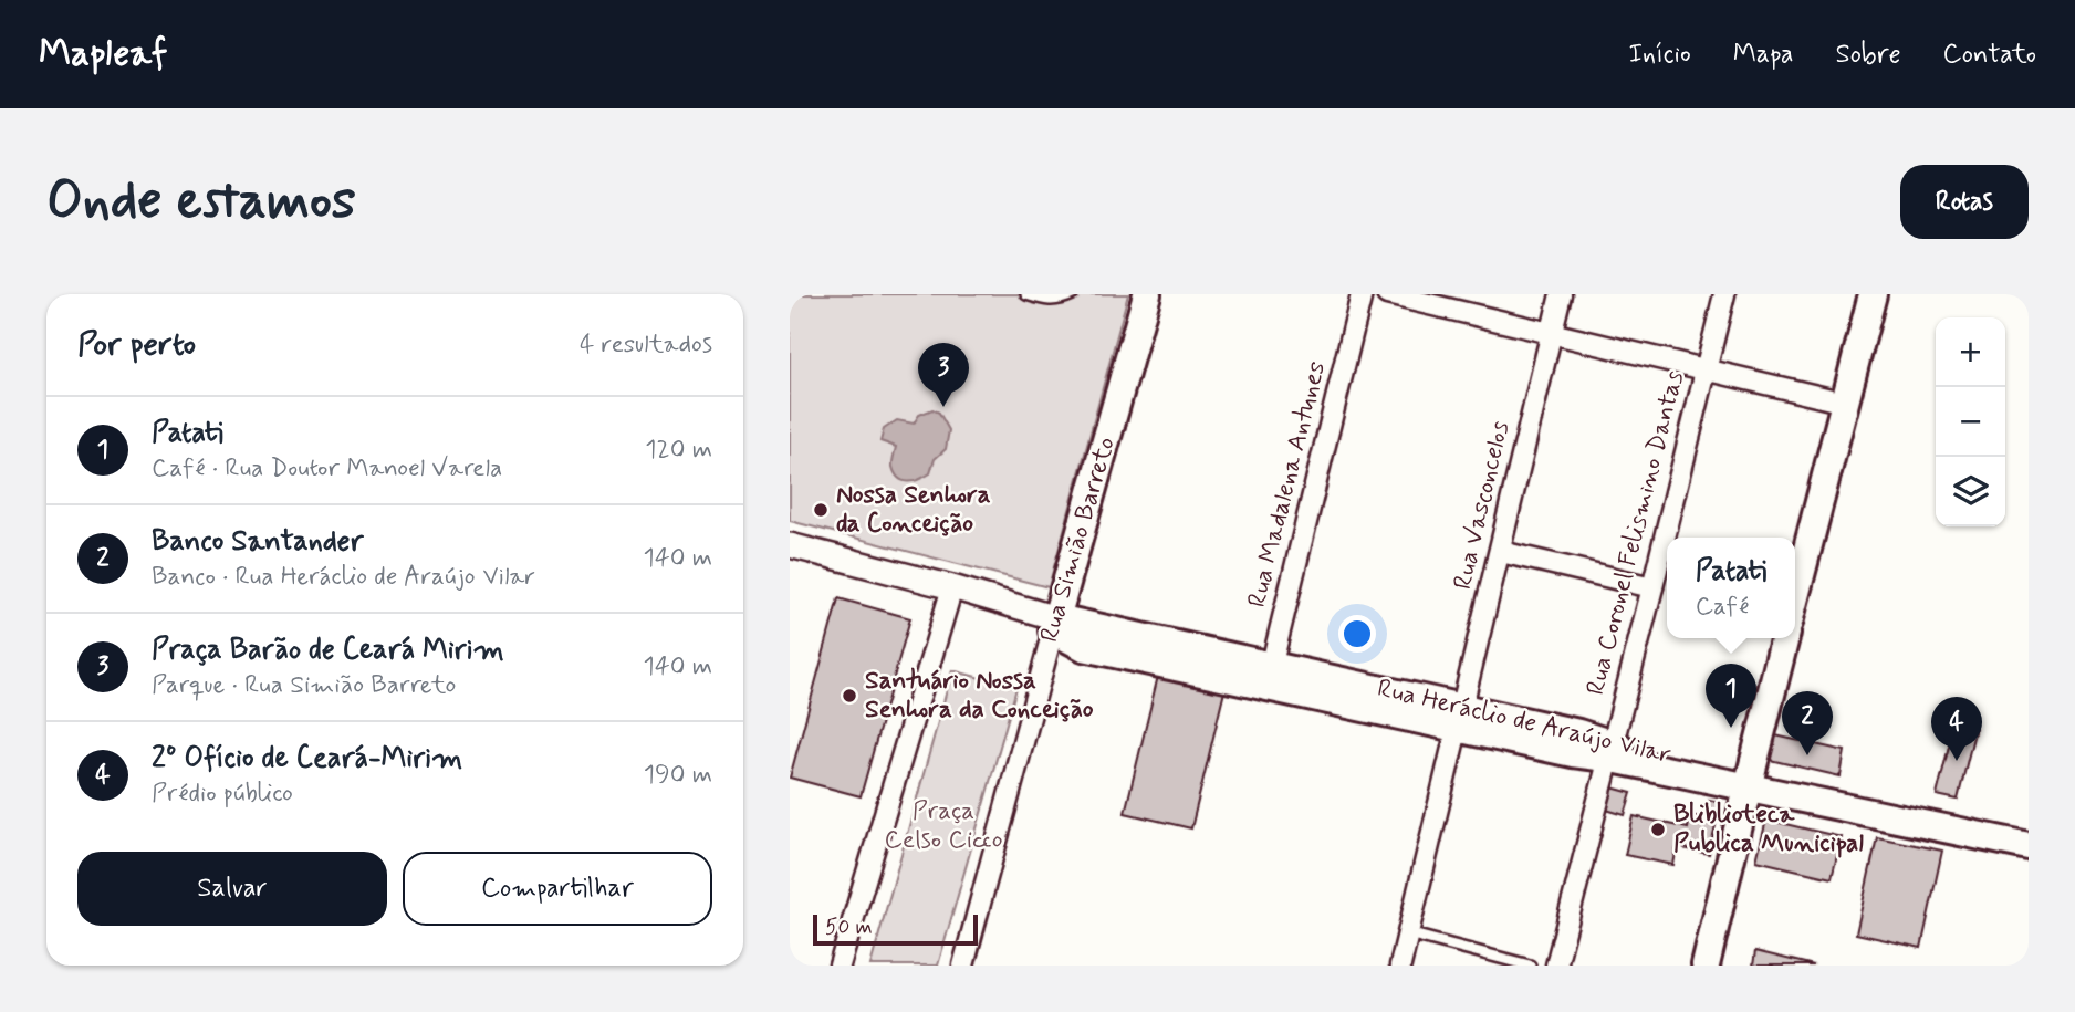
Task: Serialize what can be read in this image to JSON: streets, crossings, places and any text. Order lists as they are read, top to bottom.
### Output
{
  "streets": {
    "main road": ["Rua Simião Barreto", "Rua Heráclio de Araújo Vilar"],
    "street": ["Rua Madalena Antunes", "Rua Vasconcelos", "Rua Coronel Felismino Dantas"]
  },
  "crossings": [
    ["Rua Madalena Antunes", "Rua Heráclio de Araújo Vilar"],
    ["Rua Vasconcelos", "Rua Heráclio de Araújo Vilar"],
    ["Rua Coronel Felismino Dantas", "Rua Heráclio de Araújo Vilar"]
  ],
  "parks": ["Praça Celso Cicco"],
  "places": ["Nossa Senhora da Conceição", "Santuário Nossa Senhora da Conceição", "Bliblioteca Publica Municipal"],
  "scale_bar": "50 m",
  "page": {
    "header": "Mapleaf",
    "nav": [
      "Início",
      "Mapa",
      "Sobre",
      "Contato"
    ],
    "buttons": [
      "Rotas",
      ["Salvar", "Compartilhar"]
    ],
    "title": "Onde estamos",
    "heading": ["Por perto", "4 resultados"],
    "map_buttons": ["+", "−"],
    "pins": [
      "3",
      "1",
      "2",
      "4"
    ],
    "list": [
      {
        "mark": "1",
        "name": "Patati",
        "note": "Café · Rua Doutor Manoel Varela",
        "value": "120 m"
      },
      {
        "mark": "2",
        "name": "Banco Santander",
        "note": "Banco · Rua Heráclio de Araújo Vilar",
        "value": "140 m"
      },
      {
        "mark": "3",
        "name": "Praça Barão de Ceará Mirim",
        "note": "Parque · Rua Simião Barreto",
        "value": "140 m"
      },
      {
        "mark": "4",
        "name": "2º Ofício de Ceará-Mirim",
        "note": "Prédio público",
        "value": "190 m"
      }
    ],
    "popup": ["Patati", "Café"],
    "scale": "50 m"
  }
}
